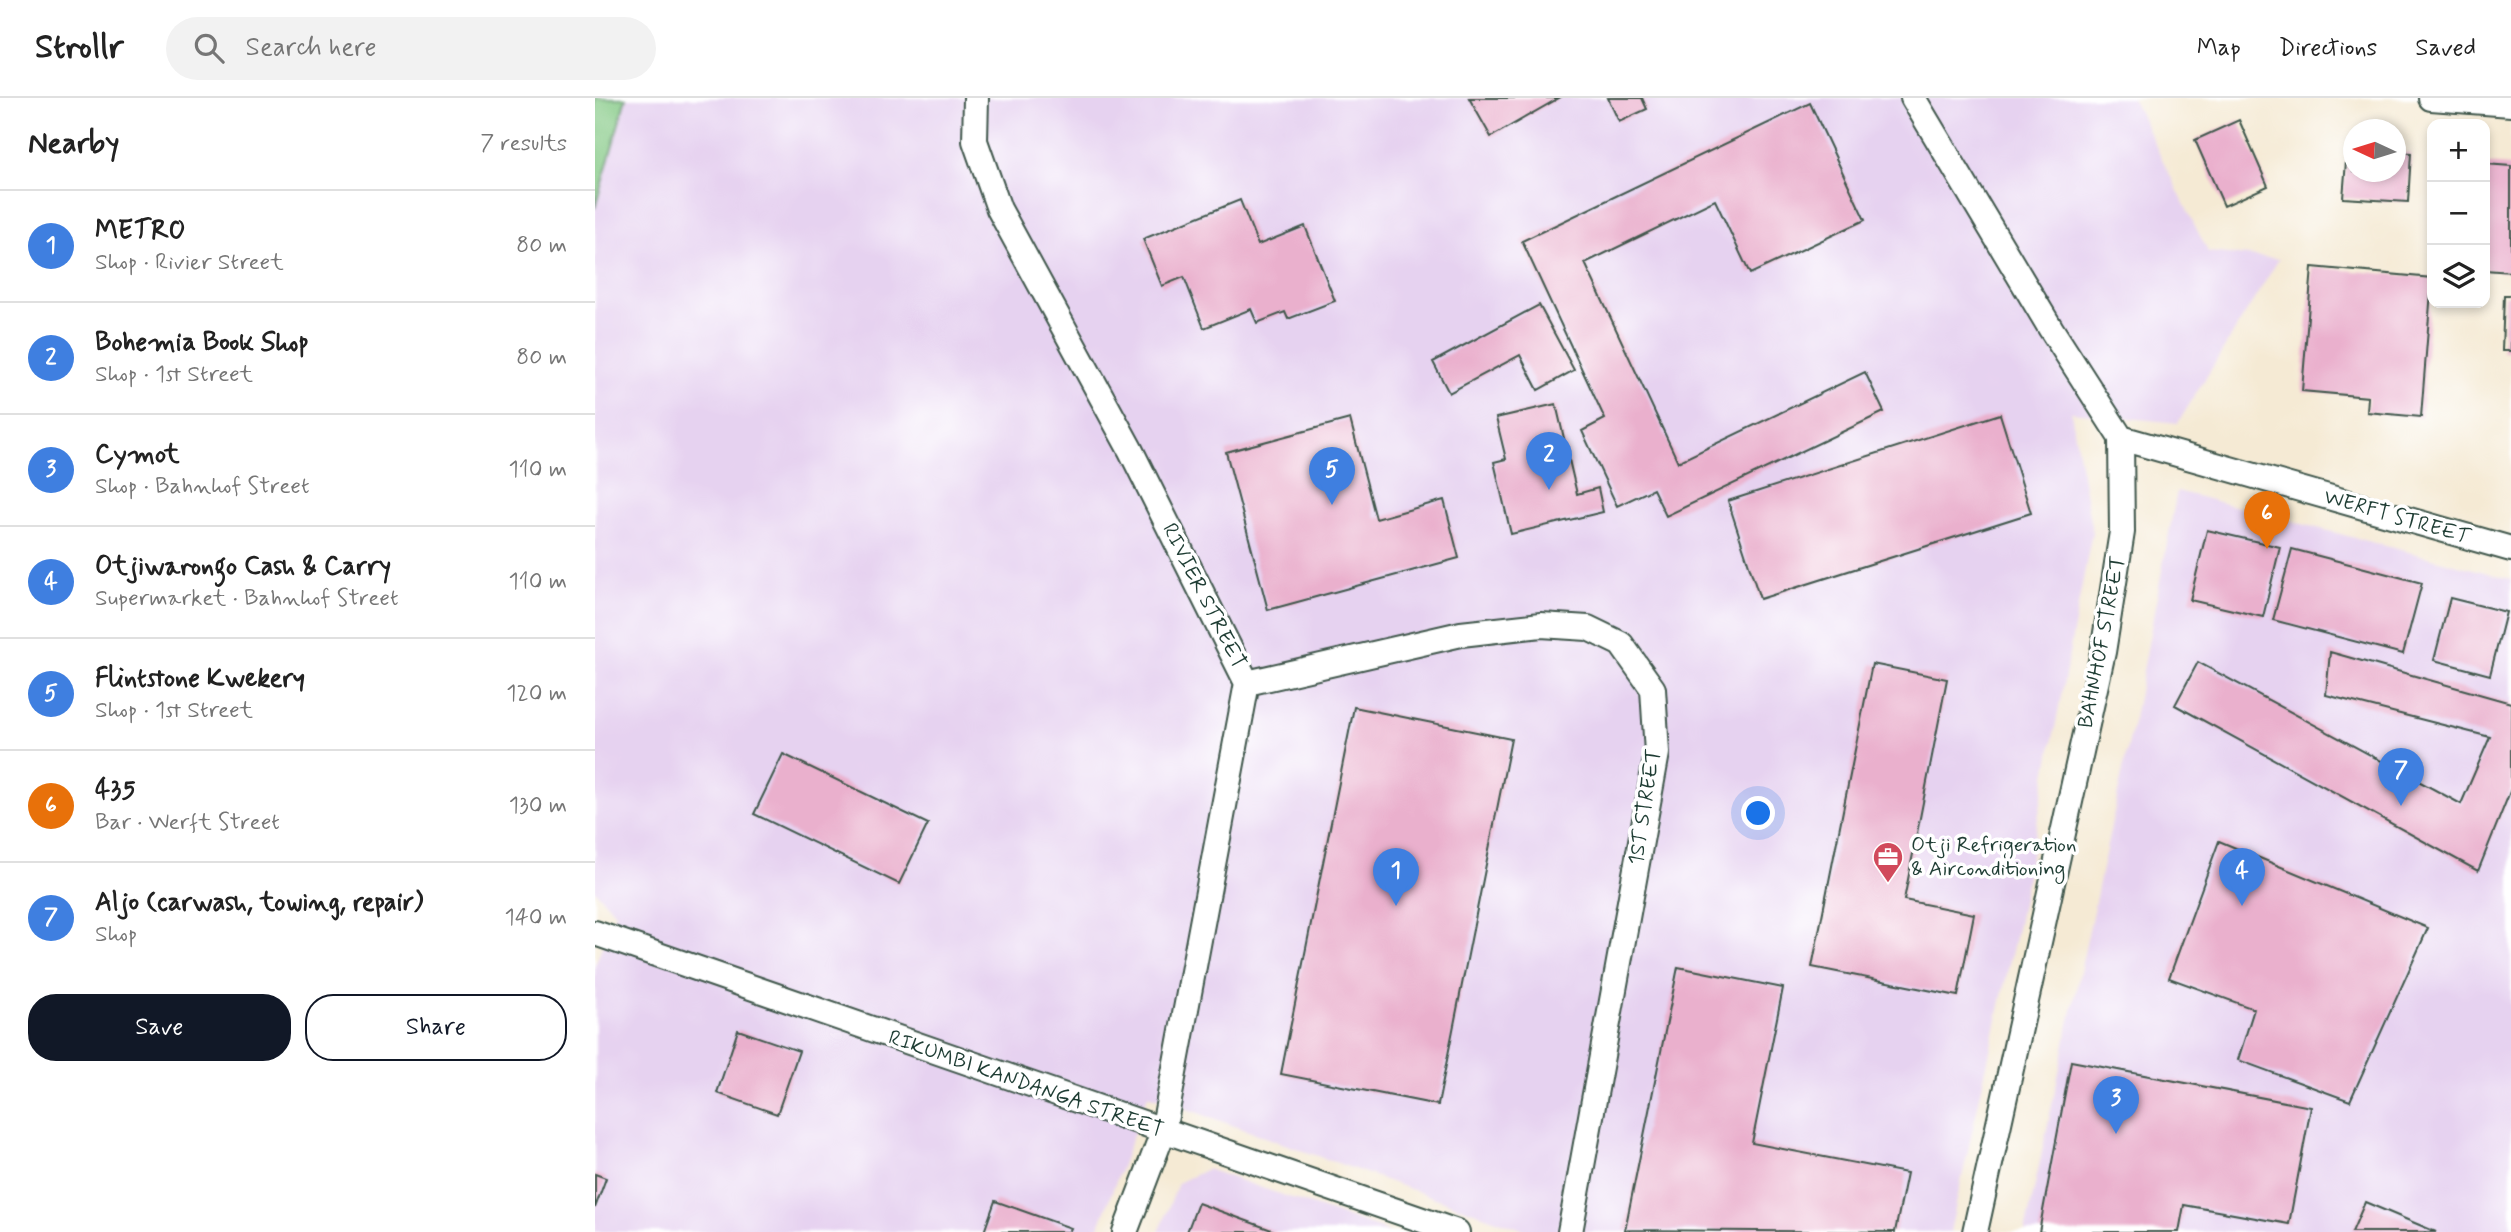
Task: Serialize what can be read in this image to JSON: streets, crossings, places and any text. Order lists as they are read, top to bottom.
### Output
{
  "streets": {
    "street": [
      "WERFT STREET",
      "RIVIER STREET",
      "BAHNHOF STREET",
      "1ST STREET",
      "RIKUMBI KANDANGA STREET"
    ]
  },
  "crossings": [
    ["WERFT STREET", "BAHNHOF STREET"],
    ["RIVIER STREET", "1ST STREET"],
    ["RIVIER STREET", "RIKUMBI KANDANGA STREET"]
  ],
  "places": {
    "office": ["Otji Refrigeration & Airconditioning"]
  },
  "north": "left",
  "page": {
    "header": "Strollr",
    "search": "Search here",
    "nav": ["Map", "Directions", "Saved"],
    "heading": ["Nearby", "7 results"],
    "map_buttons": ["+", "−"],
    "list": [
      {
        "mark": "1",
        "name": "METRO",
        "note": "Shop · Rivier Street",
        "value": "80 m"
      },
      {
        "mark": "2",
        "name": "Bohemia Book Shop",
        "note": "Shop · 1st Street",
        "value": "80 m"
      },
      {
        "mark": "3",
        "name": "Cymot",
        "note": "Shop · Bahnhof Street",
        "value": "110 m"
      },
      {
        "mark": "4",
        "name": "Otjiwarongo Cash & Carry",
        "note": "Supermarket · Bahnhof Street",
        "value": "110 m"
      },
      {
        "mark": "5",
        "name": "Flintstone Kwekery",
        "note": "Shop · 1st Street",
        "value": "120 m"
      },
      {
        "mark": "6",
        "name": "435",
        "note": "Bar · Werft Street",
        "value": "130 m"
      },
      {
        "mark": "7",
        "name": "Aljo (carwash, towing, repair)",
        "note": "Shop",
        "value": "140 m"
      }
    ],
    "pins": [
      "2",
      "5",
      "6",
      "7",
      "1",
      "4",
      "3"
    ],
    "buttons": ["Save", "Share"]
  }
}
